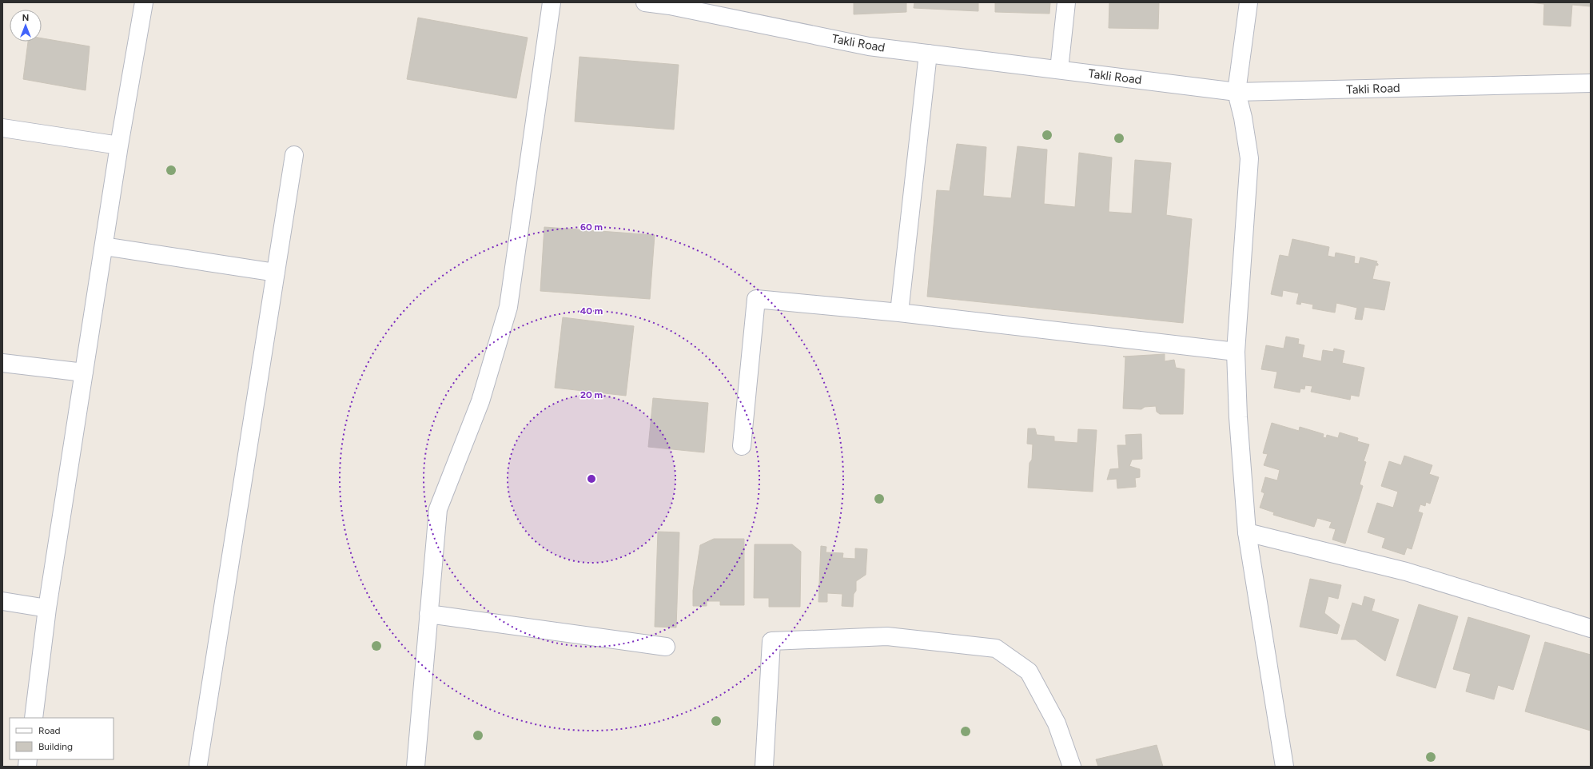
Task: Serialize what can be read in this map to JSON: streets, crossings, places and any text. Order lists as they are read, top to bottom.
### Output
{
  "streets": {
    "street": ["Takli Road"]
  },
  "legend": ["Road", "Building"],
  "north": "top",
  "rings": ["60 m", "40 m", "20 m"]
}
